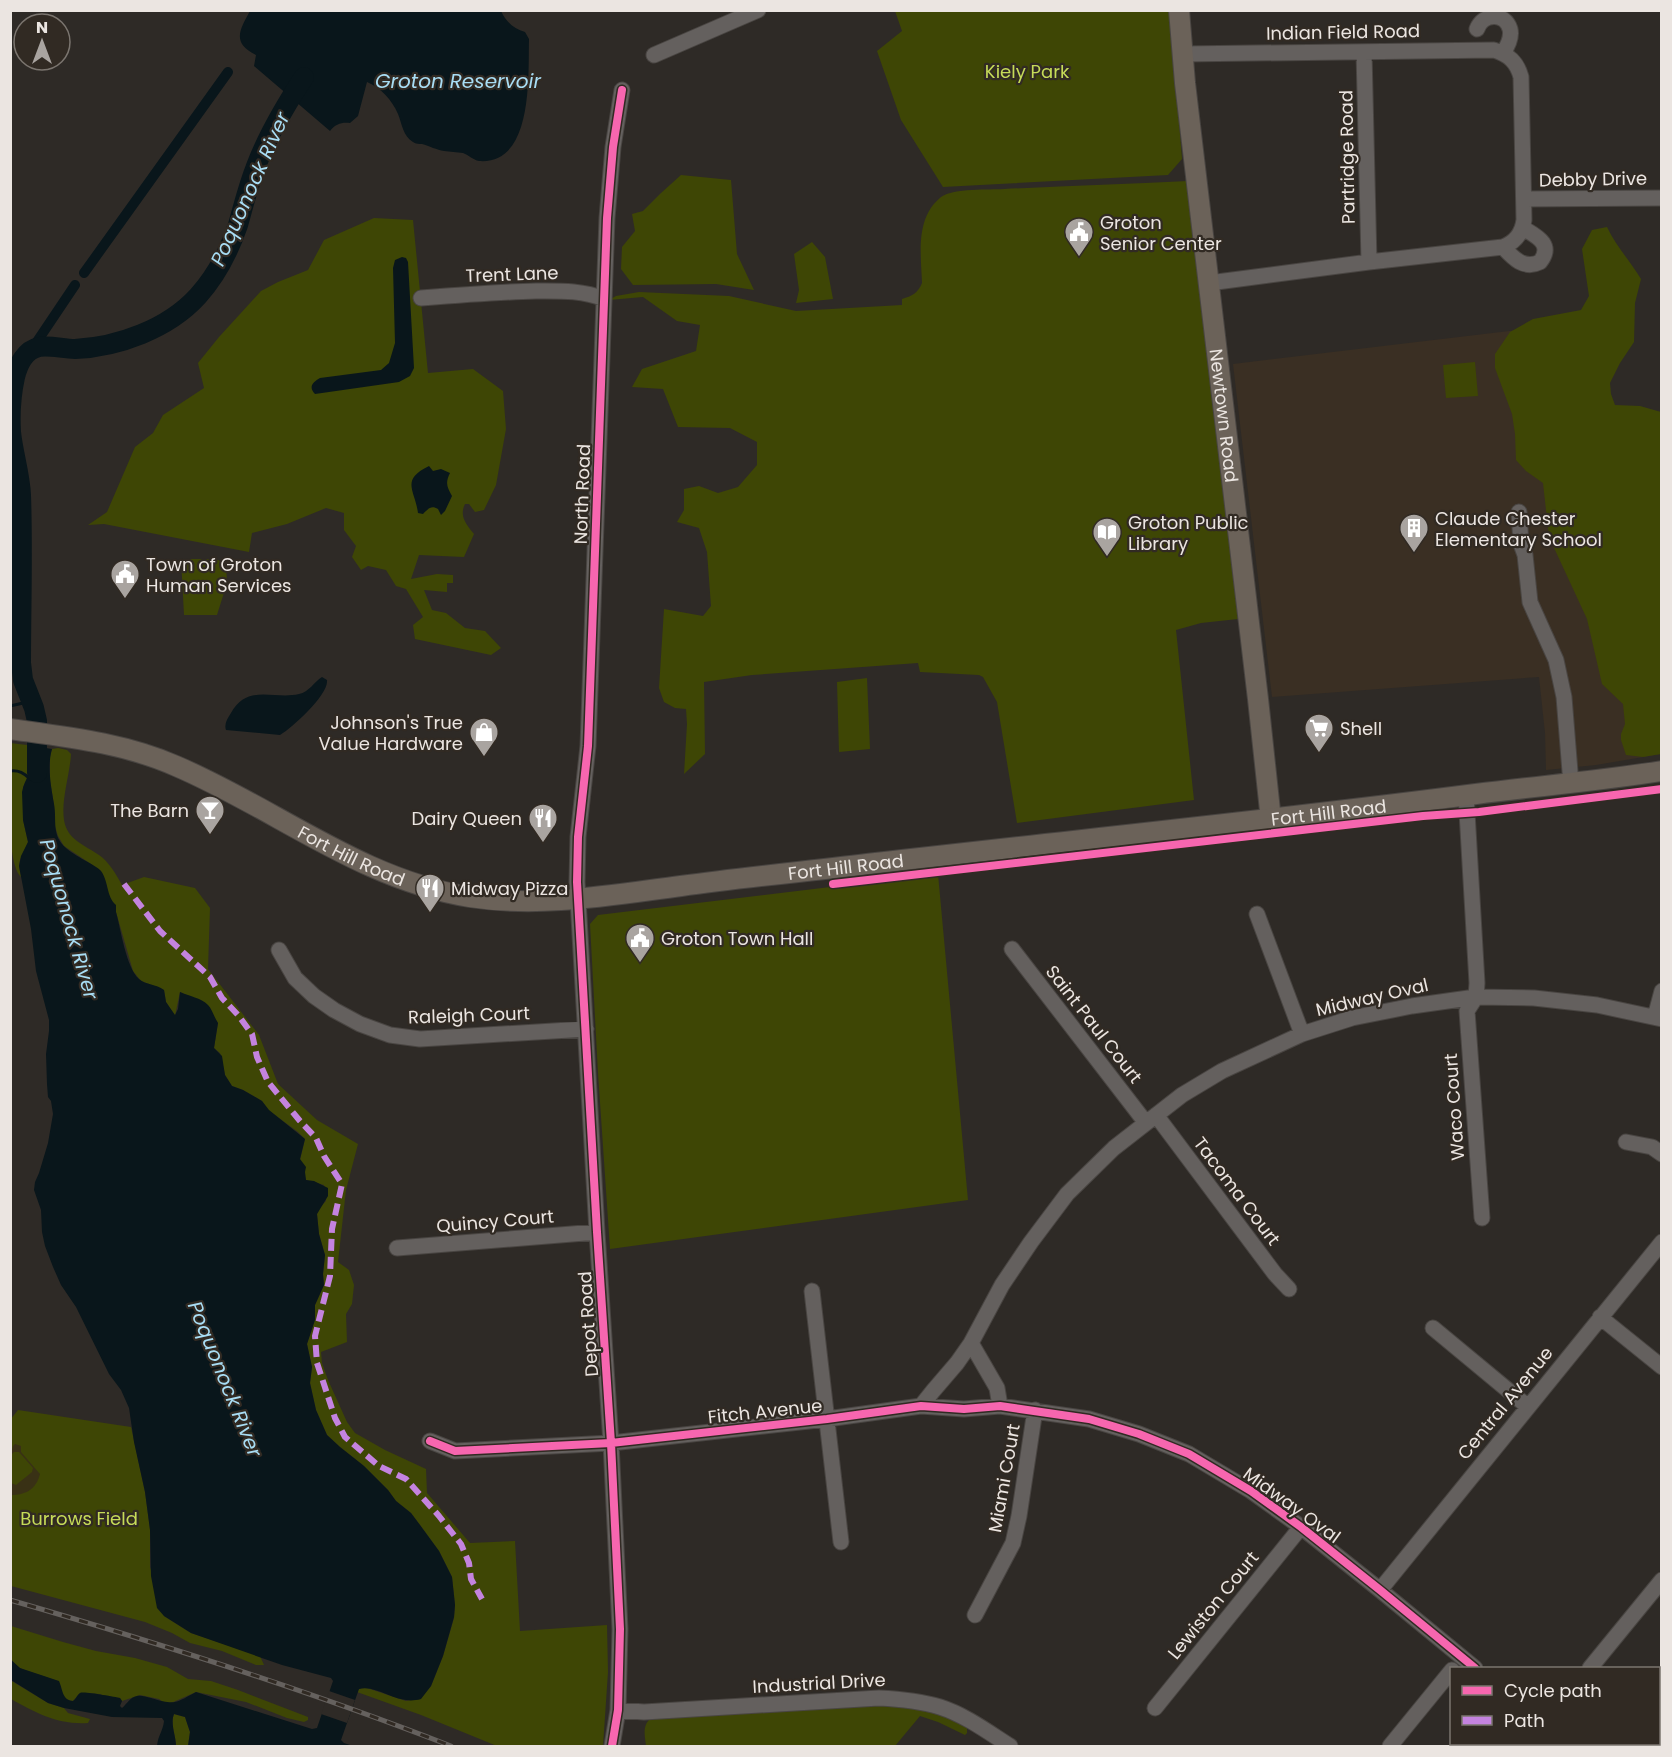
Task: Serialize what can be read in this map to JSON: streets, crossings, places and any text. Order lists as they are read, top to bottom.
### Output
{
  "streets": {
    "main road": ["Newtown Road", "Fort Hill Road"],
    "street": [
      "Indian Field Road",
      "Partridge Road",
      "Debby Drive",
      "Trent Lane",
      "North Road",
      "Midway Oval",
      "Raleigh Court",
      "Saint Paul Court",
      "Waco Court",
      "Tacoma Court",
      "Quincy Court",
      "Depot Road",
      "Central Avenue",
      "Fitch Avenue",
      "Miami Court",
      "Lewiston Court",
      "Industrial Drive"
    ]
  },
  "crossings": [
    ["Indian Field Road", "Partridge Road"],
    ["Indian Field Road", "Newtown Road"],
    ["Trent Lane", "North Road"],
    ["Newtown Road", "Fort Hill Road"],
    ["North Road", "Fort Hill Road"],
    ["North Road", "Depot Road"],
    ["Fort Hill Road", "Waco Court"],
    ["Fort Hill Road", "Depot Road"],
    ["Midway Oval", "Saint Paul Court"],
    ["Midway Oval", "Waco Court"],
    ["Midway Oval", "Tacoma Court"],
    ["Midway Oval", "Central Avenue"],
    ["Midway Oval", "Fitch Avenue"],
    ["Midway Oval", "Miami Court"],
    ["Midway Oval", "Lewiston Court"],
    ["Raleigh Court", "Depot Road"],
    ["Saint Paul Court", "Tacoma Court"],
    ["Quincy Court", "Depot Road"],
    ["Depot Road", "Fitch Avenue"],
    ["Depot Road", "Industrial Drive"]
  ],
  "water": ["Groton Reservoir", "Poquonock River"],
  "parks": ["Kiely Park", "Burrows Field"],
  "places": {
    "public building": ["Groton Senior Center", "Town of Groton Human Services", "Groton Town Hall"],
    "building": ["Claude Chester Elementary School"],
    "library": ["Groton Public Library"],
    "supermarket": ["Shell"],
    "shop": ["Johnson's True Value Hardware"],
    "bar": ["The Barn"],
    "restaurant": ["Dairy Queen", "Midway Pizza"]
  },
  "legend": ["Cycle path", "Path"],
  "north": "top"
}
